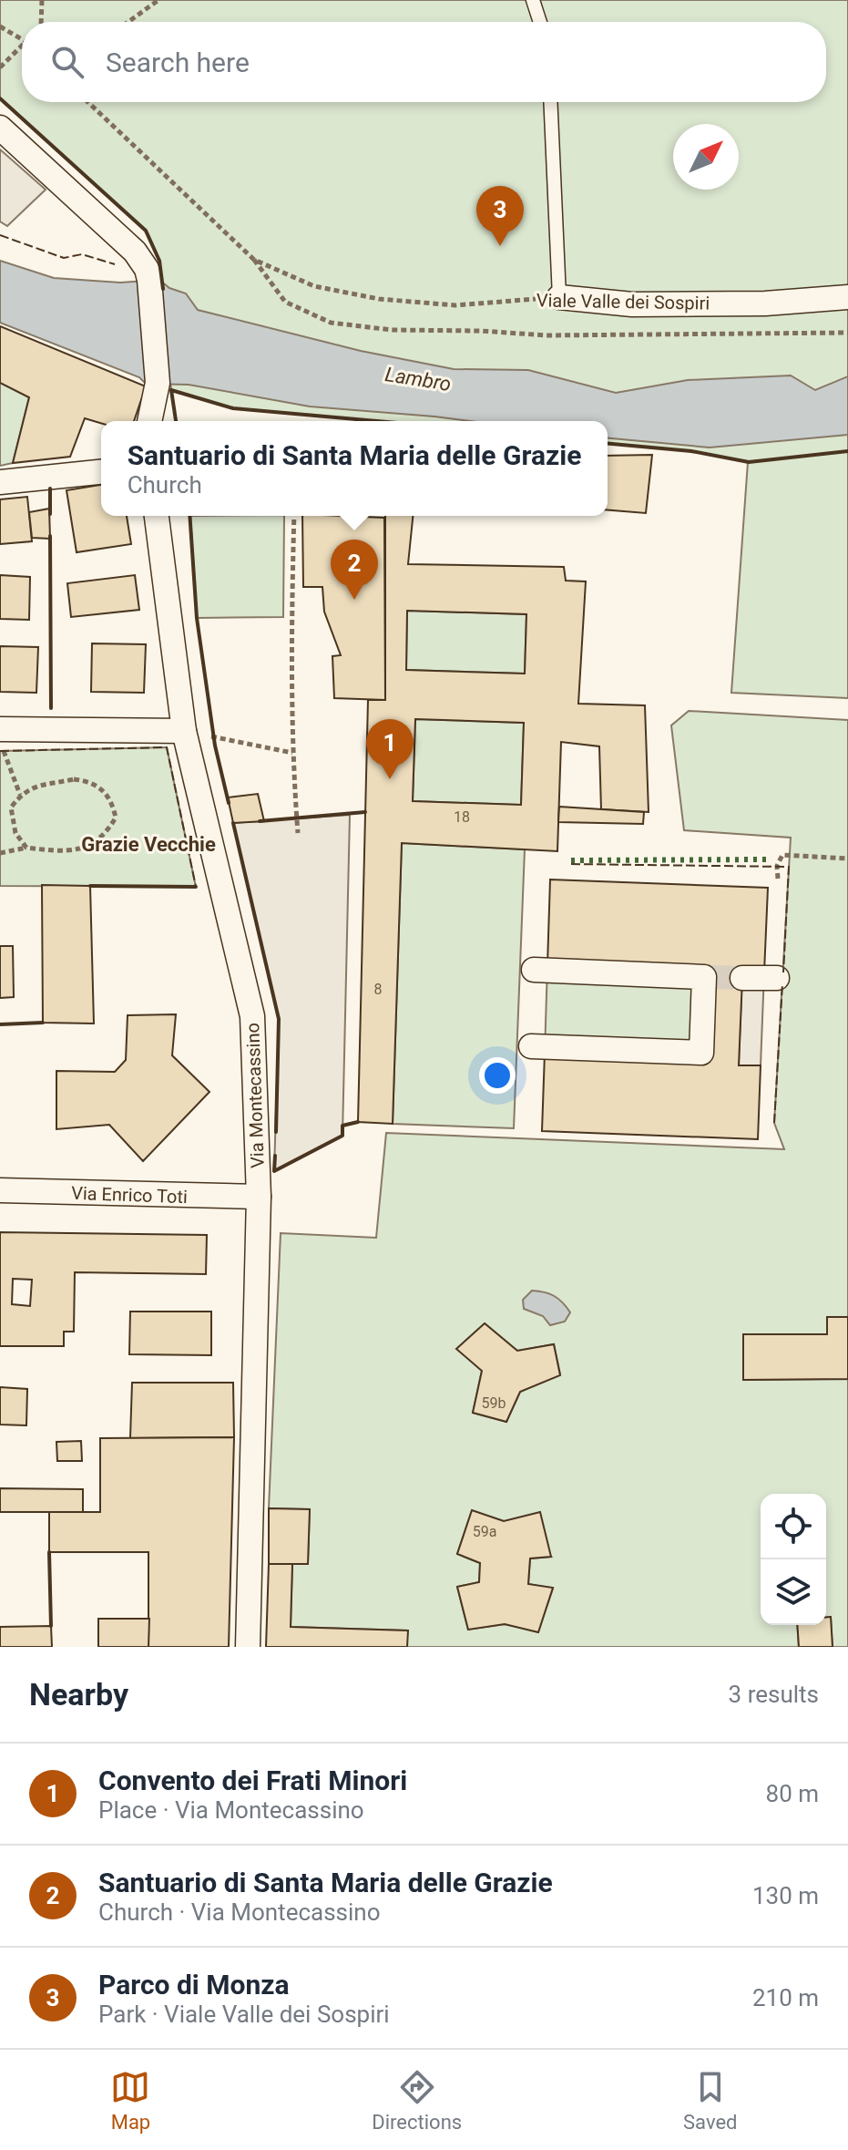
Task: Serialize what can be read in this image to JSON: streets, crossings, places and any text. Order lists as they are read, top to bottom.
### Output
{
  "streets": {
    "street": ["Viale Valle dei Sospiri", "Via Montecassino", "Via Enrico Toti"]
  },
  "crossings": [
    ["Via Montecassino", "Via Enrico Toti"]
  ],
  "districts": ["Grazie Vecchie"],
  "water": ["Lambro"],
  "house_numbers": [
    "18",
    "8",
    "59b",
    "59a"
  ],
  "north": "top right",
  "page": {
    "search": "Search here",
    "pins": ["3", "2", "1"],
    "popup": ["Santuario di Santa Maria delle Grazie", "Church"],
    "heading": ["Nearby", "3 results"],
    "list": [
      {
        "mark": "1",
        "name": "Convento dei Frati Minori",
        "note": "Place · Via Montecassino",
        "value": "80 m"
      },
      {
        "mark": "2",
        "name": "Santuario di Santa Maria delle Grazie",
        "note": "Church · Via Montecassino",
        "value": "130 m"
      },
      {
        "mark": "3",
        "name": "Parco di Monza",
        "note": "Park · Viale Valle dei Sospiri",
        "value": "210 m"
      }
    ],
    "nav": ["Map", "Directions", "Saved"]
  }
}
